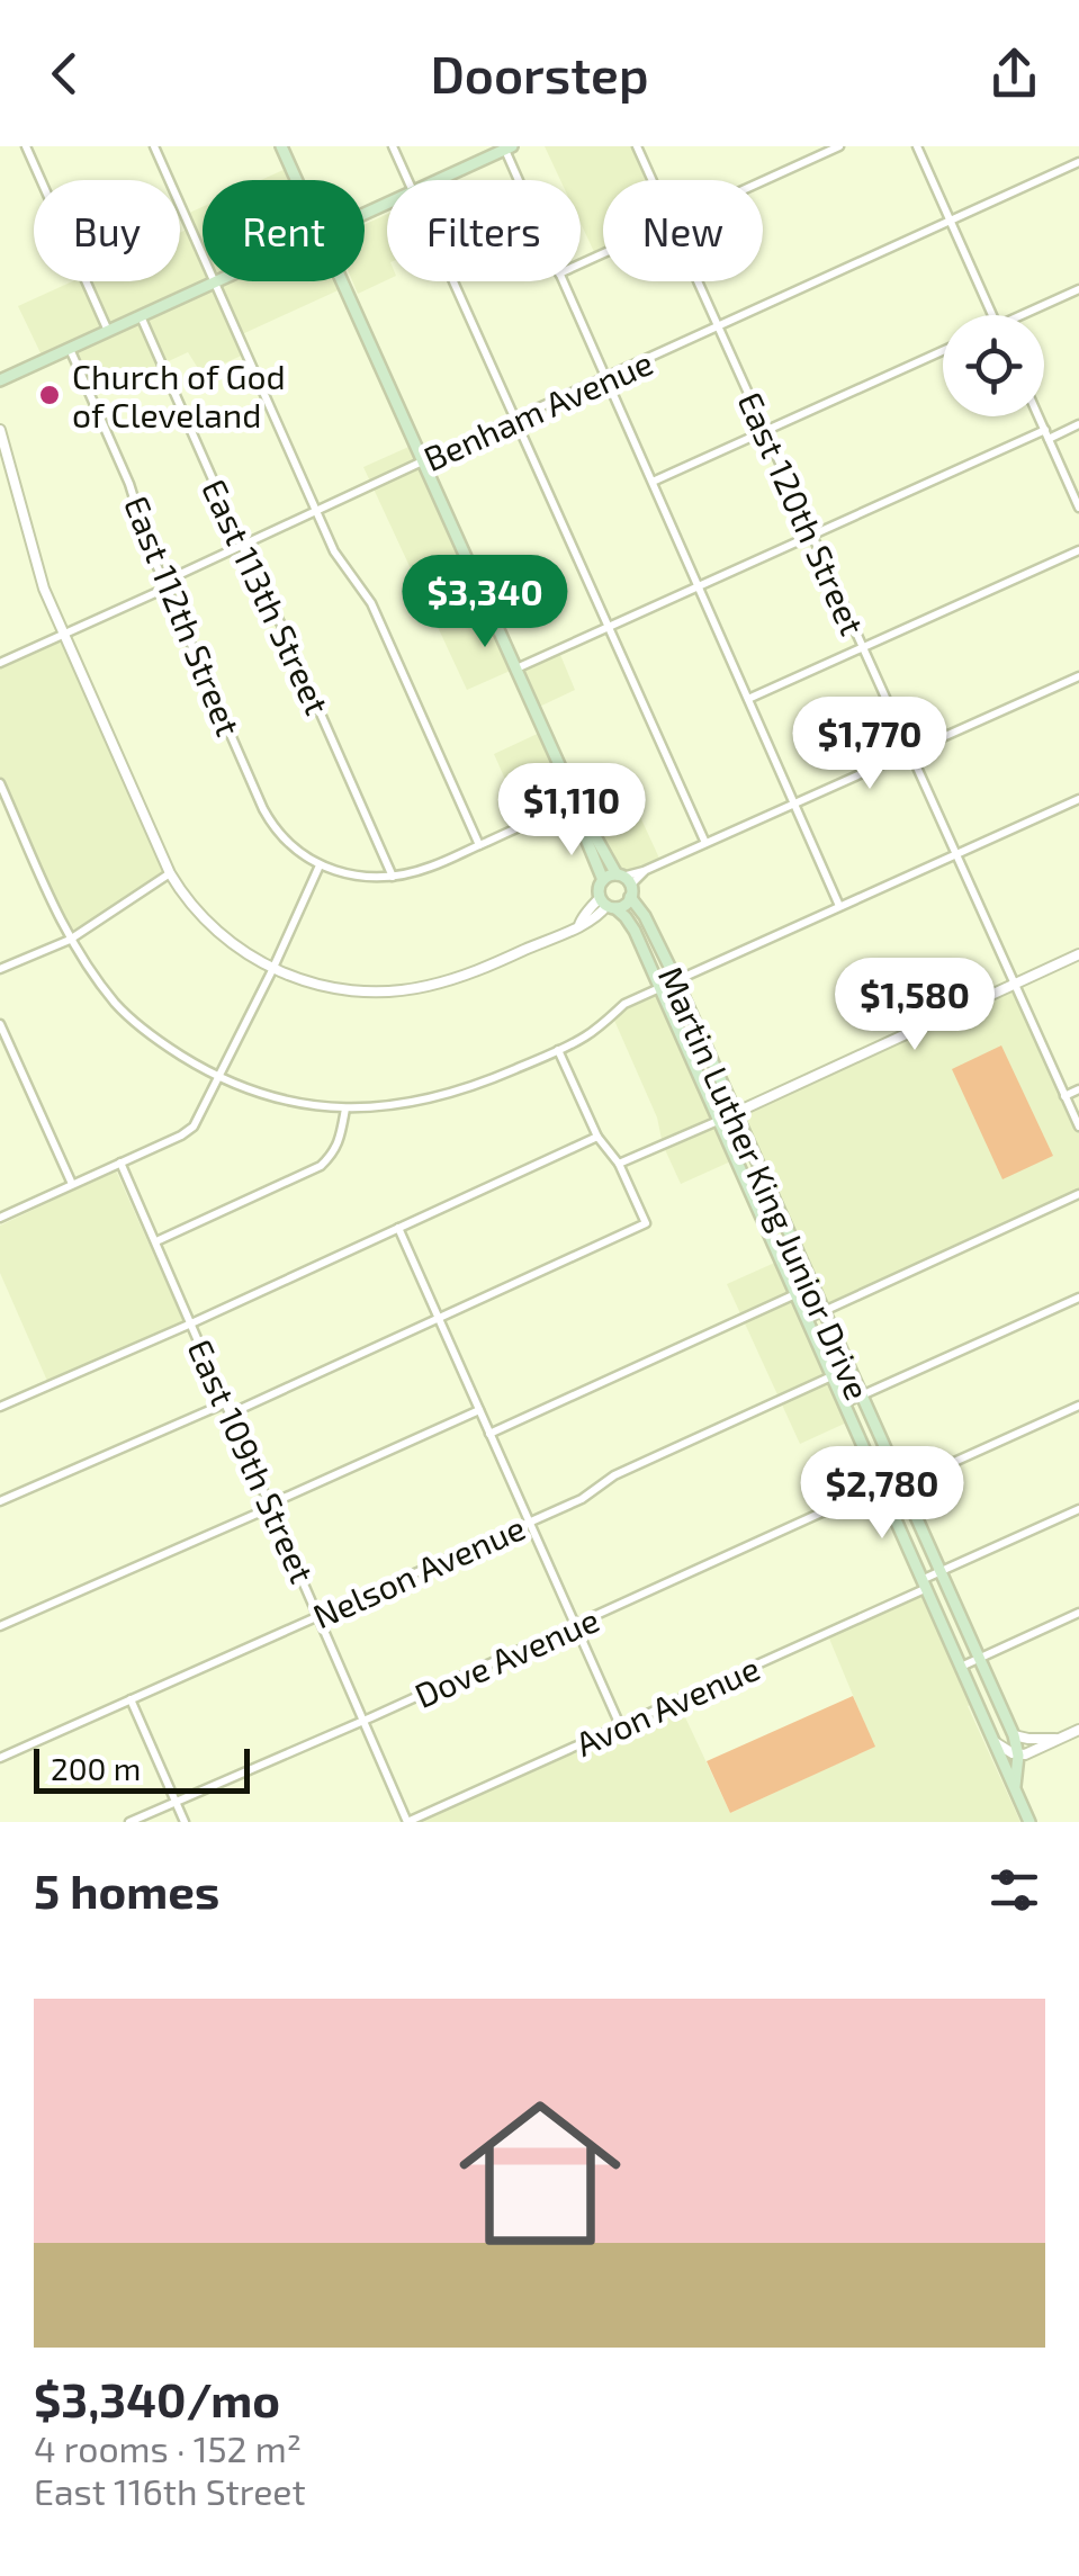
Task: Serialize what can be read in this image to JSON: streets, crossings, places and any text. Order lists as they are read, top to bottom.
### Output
{
  "streets": {
    "main road": ["Martin Luther King Junior Drive"],
    "street": [
      "Benham Avenue",
      "East 120th Street",
      "East 113th Street",
      "East 112th Street",
      "East 109th Street",
      "Nelson Avenue",
      "Dove Avenue",
      "Avon Avenue"
    ]
  },
  "crossings": [
    ["Benham Avenue", "East 120th Street"],
    ["Benham Avenue", "East 113th Street"],
    ["Benham Avenue", "East 112th Street"],
    ["Martin Luther King Junior Drive", "Nelson Avenue"],
    ["Martin Luther King Junior Drive", "Dove Avenue"],
    ["Martin Luther King Junior Drive", "Avon Avenue"],
    ["East 109th Street", "Nelson Avenue"],
    ["East 109th Street", "Dove Avenue"],
    ["East 109th Street", "Avon Avenue"]
  ],
  "places": ["Church of God of Cleveland"],
  "scale_bar": "200 m",
  "page": {
    "header": "Doorstep",
    "chip": [
      "Buy",
      "Rent",
      "Filters",
      "New"
    ],
    "price": [
      "$3,340",
      "$1,770",
      "$1,110",
      "$1,580",
      "$2,780"
    ],
    "scale": "200 m",
    "heading": "5 homes",
    "list": [
      {
        "name": "$3,340/mo",
        "note": "4 rooms · 152 m² · East 116th Street"
      }
    ]
  }
}
